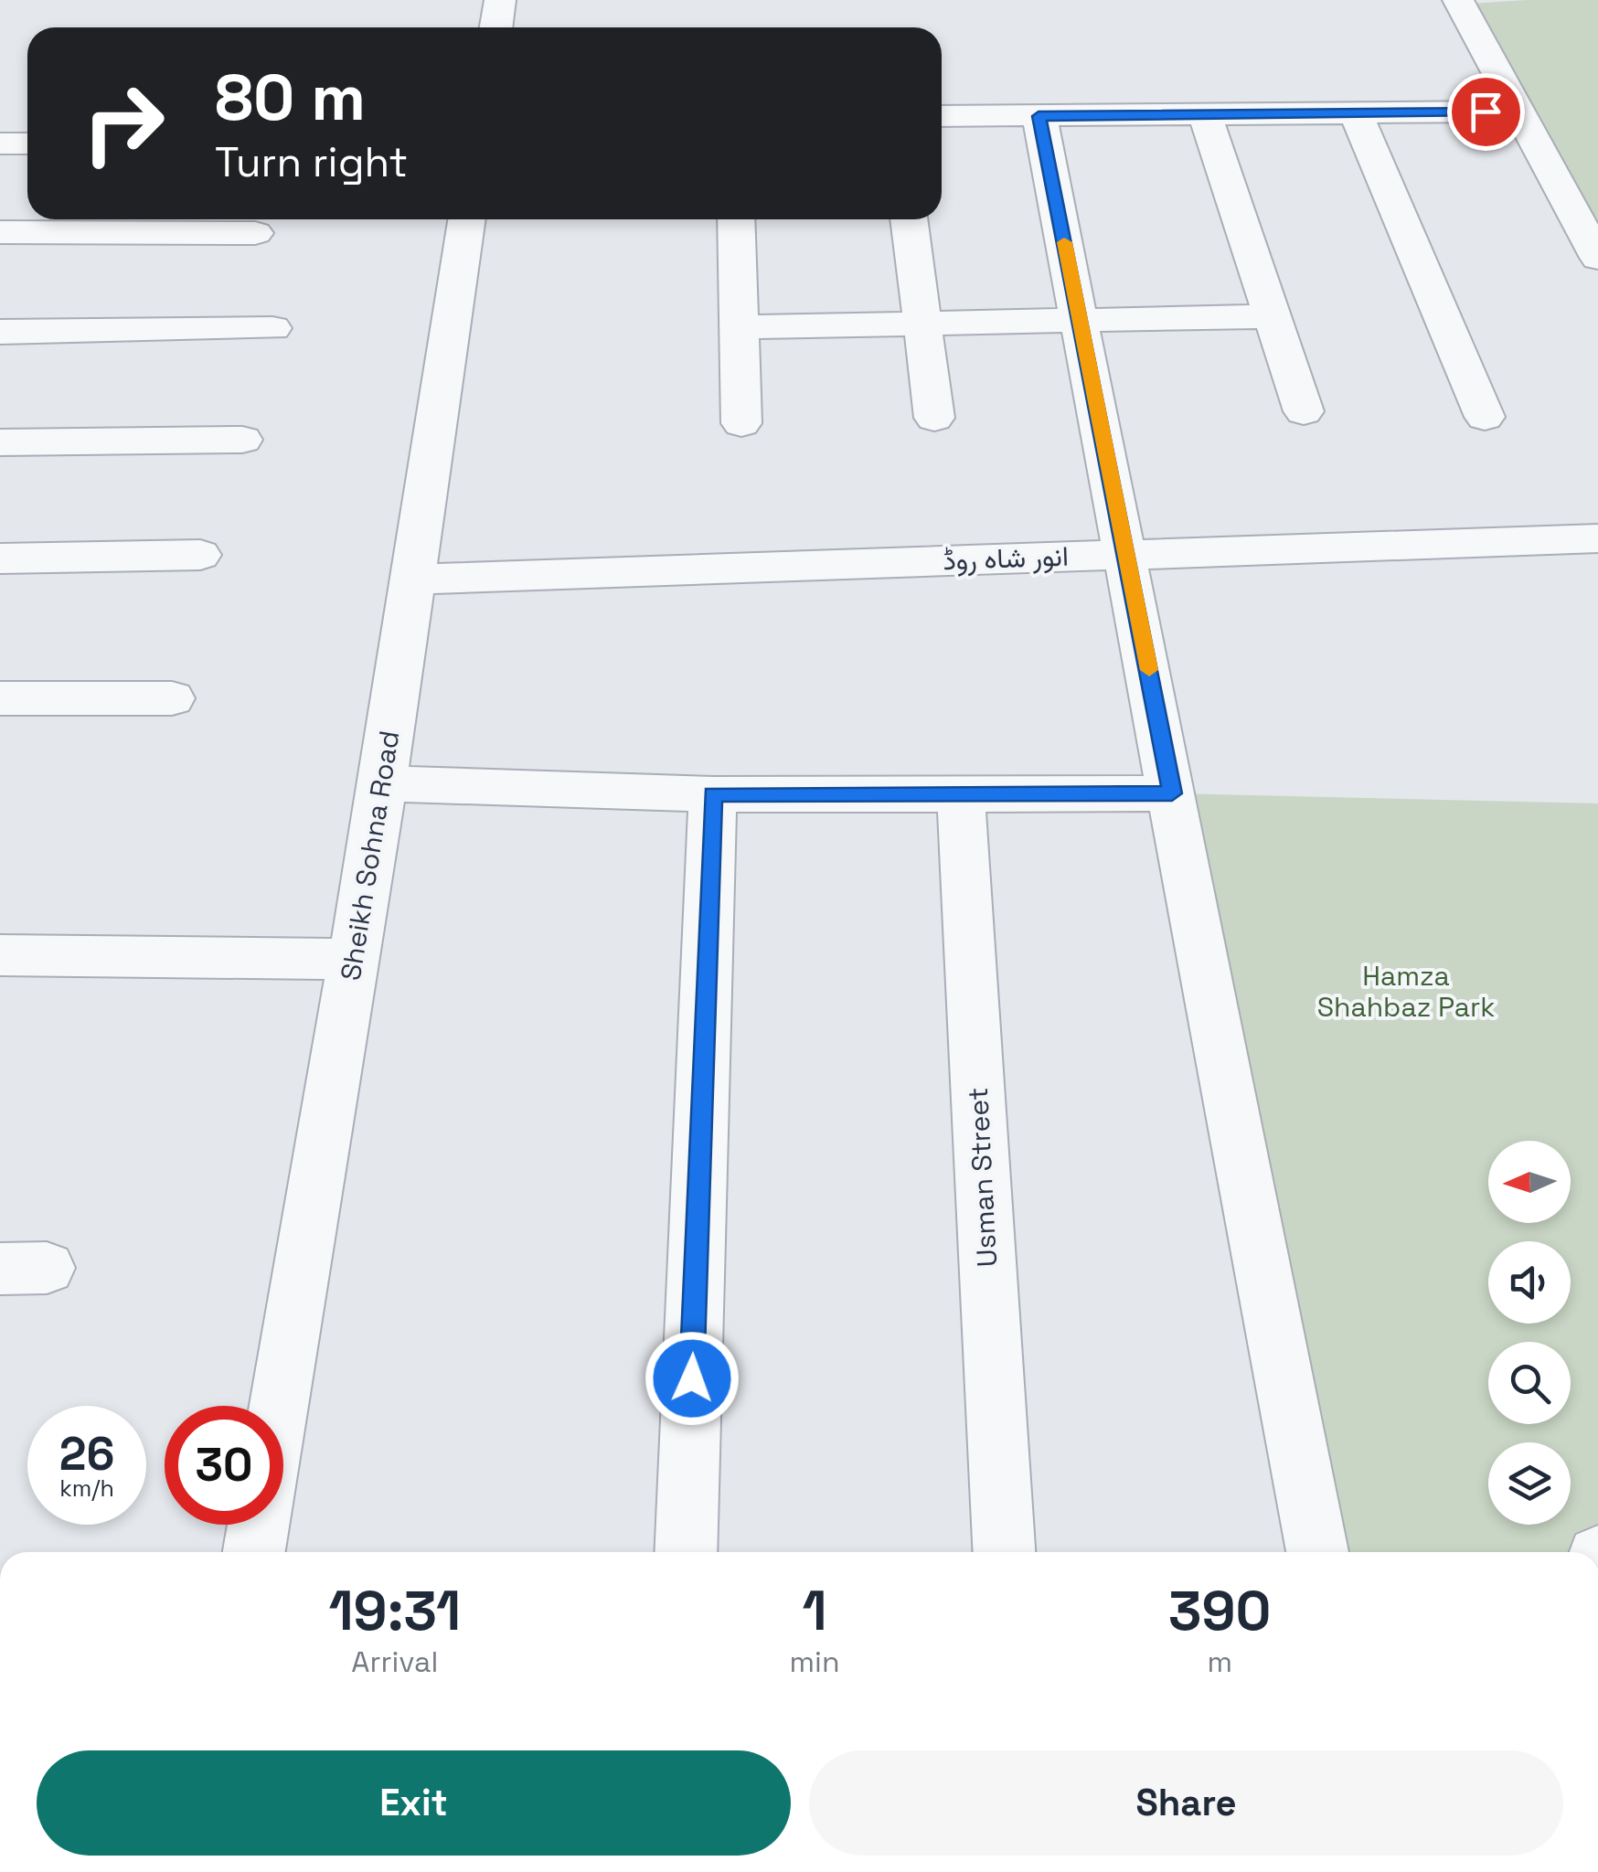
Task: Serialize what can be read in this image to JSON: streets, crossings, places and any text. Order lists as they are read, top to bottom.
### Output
{
  "streets": {
    "street": ["انور شاہ روڈ", "Sheikh Sohna Road", "Usman Street"]
  },
  "crossings": [
    ["انور شاہ روڈ", "Sheikh Sohna Road"]
  ],
  "parks": ["Hamza Shahbaz Park"],
  "north": "left",
  "page": {
    "turn": ["80 m", "Turn right"],
    "speed": "26 km/h",
    "limit": "30",
    "eta": [
      "19:31",
      "Arrival",
      "1",
      "min",
      "390",
      "m"
    ],
    "buttons": ["Exit", "Share"]
  }
}
